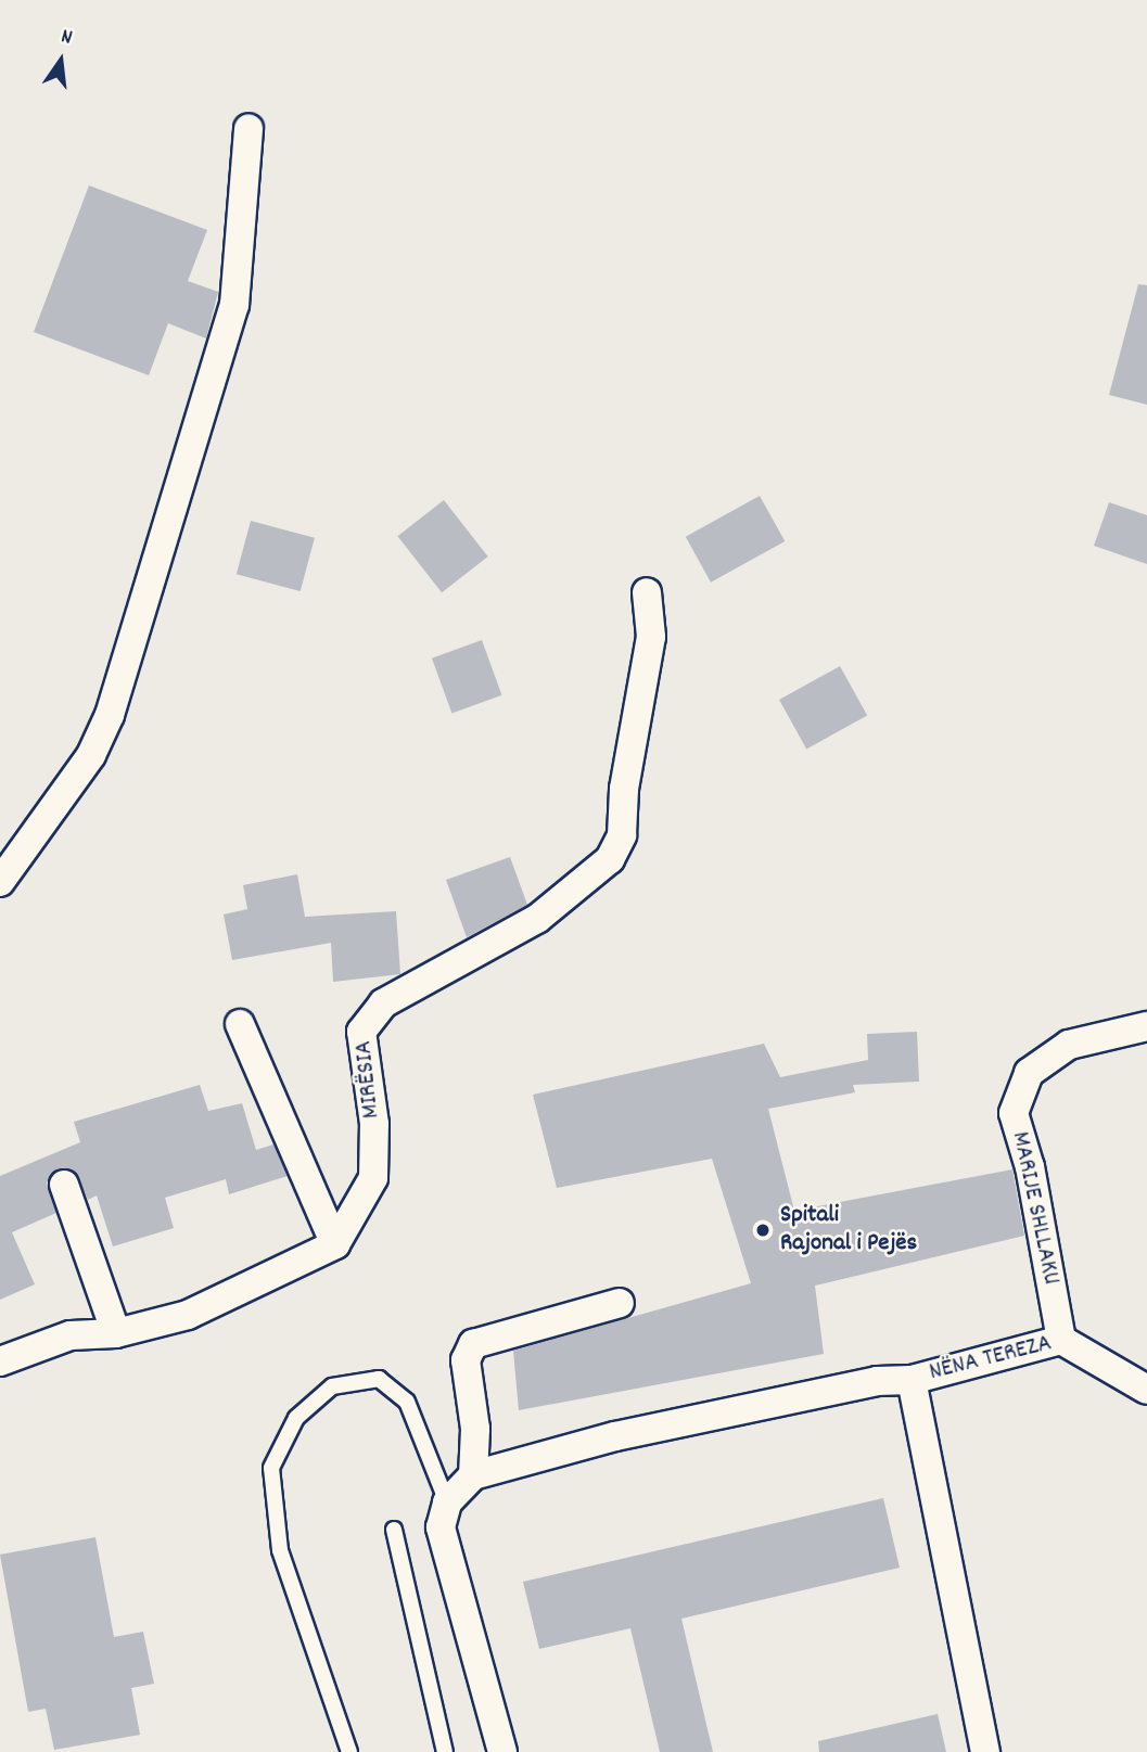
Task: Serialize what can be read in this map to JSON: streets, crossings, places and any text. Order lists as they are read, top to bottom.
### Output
{
  "streets": {
    "street": ["MIRËSIA", "MARIJE SHLLAKU", "NËNA TEREZA"]
  },
  "crossings": [
    ["MARIJE SHLLAKU", "NËNA TEREZA"]
  ],
  "places": ["Spitali Rajonal i Pejës"],
  "north": "top"
}
